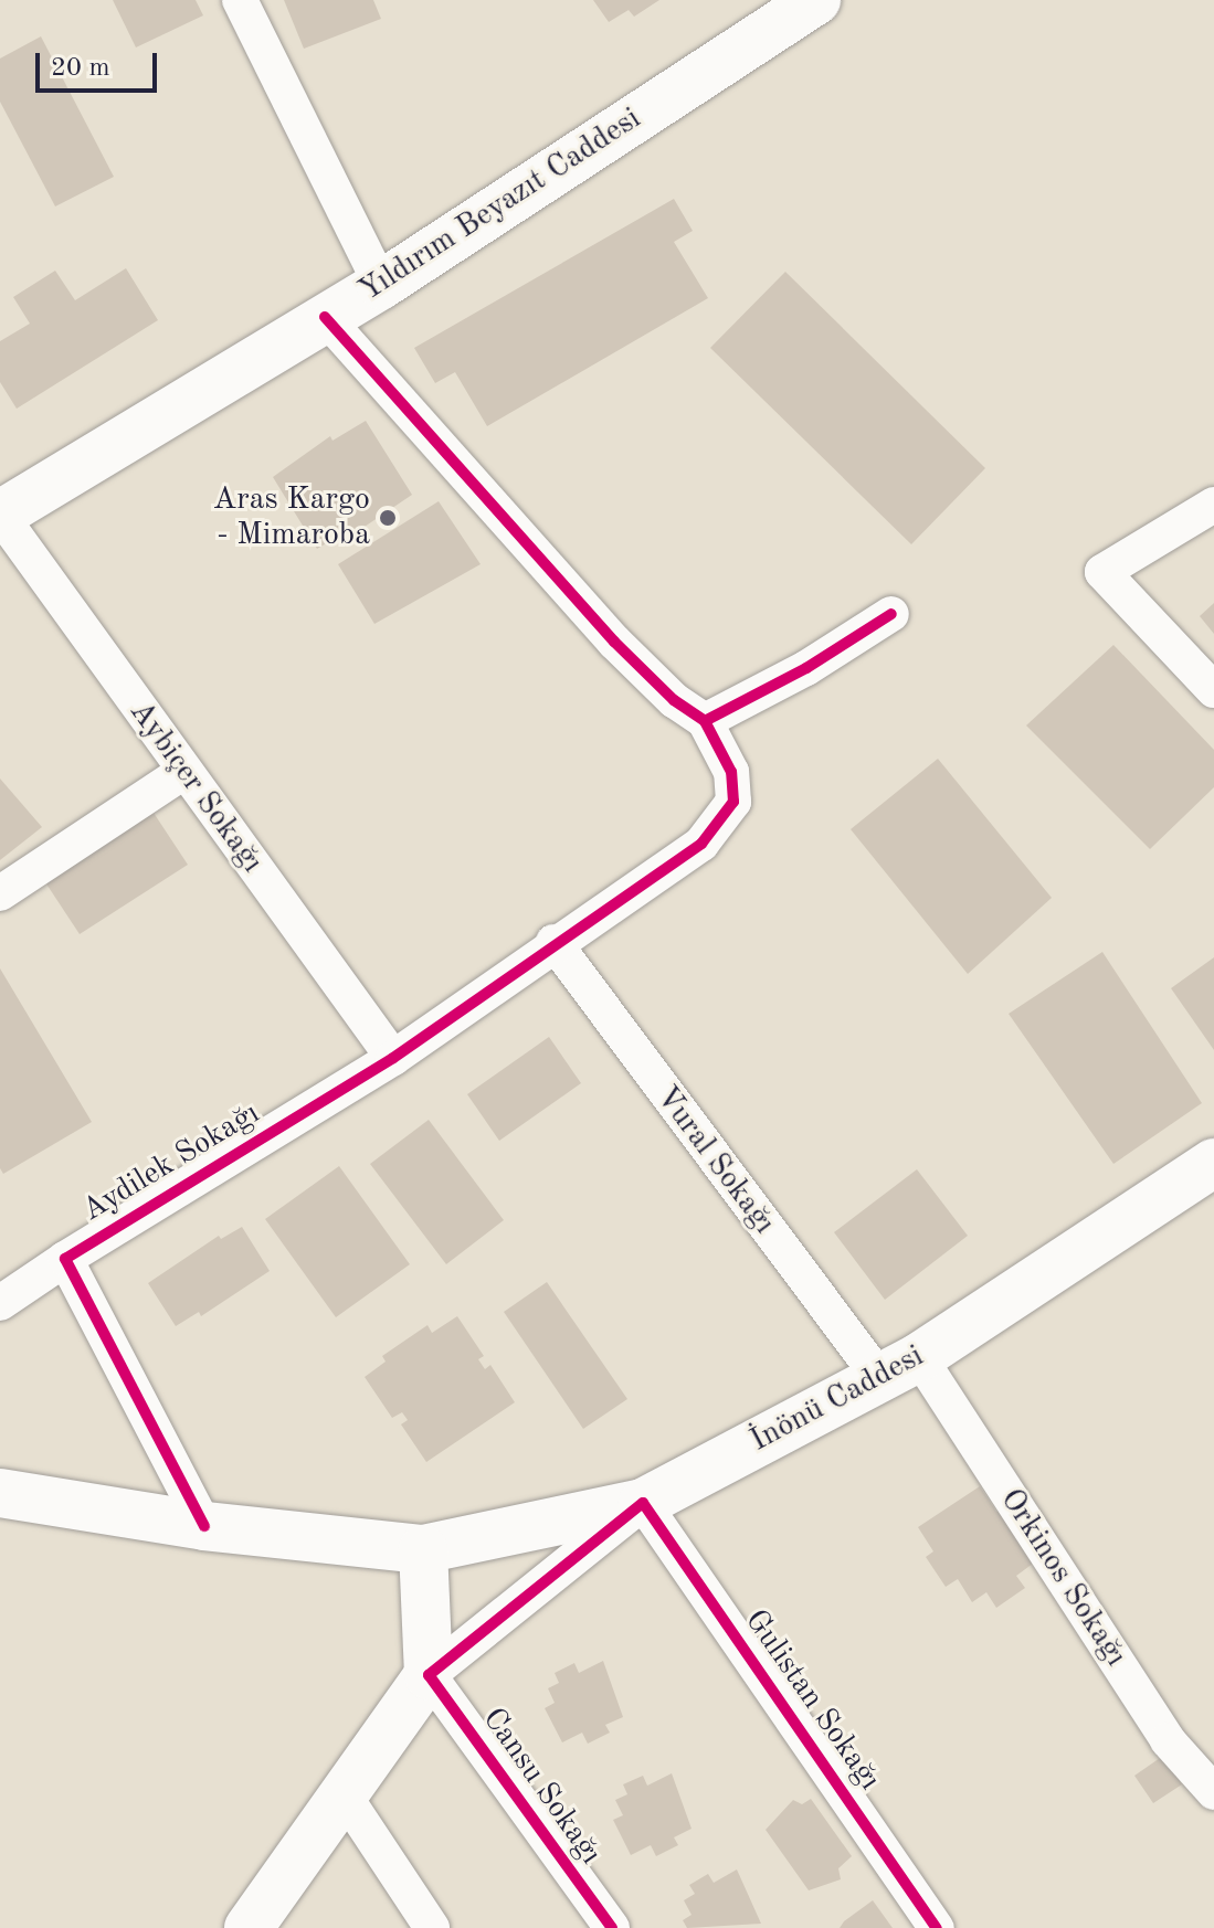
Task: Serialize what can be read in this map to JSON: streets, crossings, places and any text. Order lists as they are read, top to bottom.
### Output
{
  "streets": {
    "main road": ["Yıldırım Beyazıt Caddesi", "İnönü Caddesi"],
    "street": [
      "Aybiçer Sokağı",
      "Vural Sokağı",
      "Aydilek Sokağı",
      "Orkinos Sokağı",
      "Gulistan Sokağı",
      "Cansu Sokağı"
    ]
  },
  "crossings": [
    ["Yıldırım Beyazıt Caddesi", "Aybiçer Sokağı"],
    ["Aybiçer Sokağı", "Aydilek Sokağı"],
    ["Vural Sokağı", "Aydilek Sokağı"],
    ["Vural Sokağı", "İnönü Caddesi"],
    ["Vural Sokağı", "Orkinos Sokağı"],
    ["Aydilek Sokağı", "İnönü Caddesi"],
    ["İnönü Caddesi", "Orkinos Sokağı"],
    ["İnönü Caddesi", "Gulistan Sokağı"]
  ],
  "places": ["Aras Kargo - Mimaroba"],
  "scale_bar": "20 m"
}
